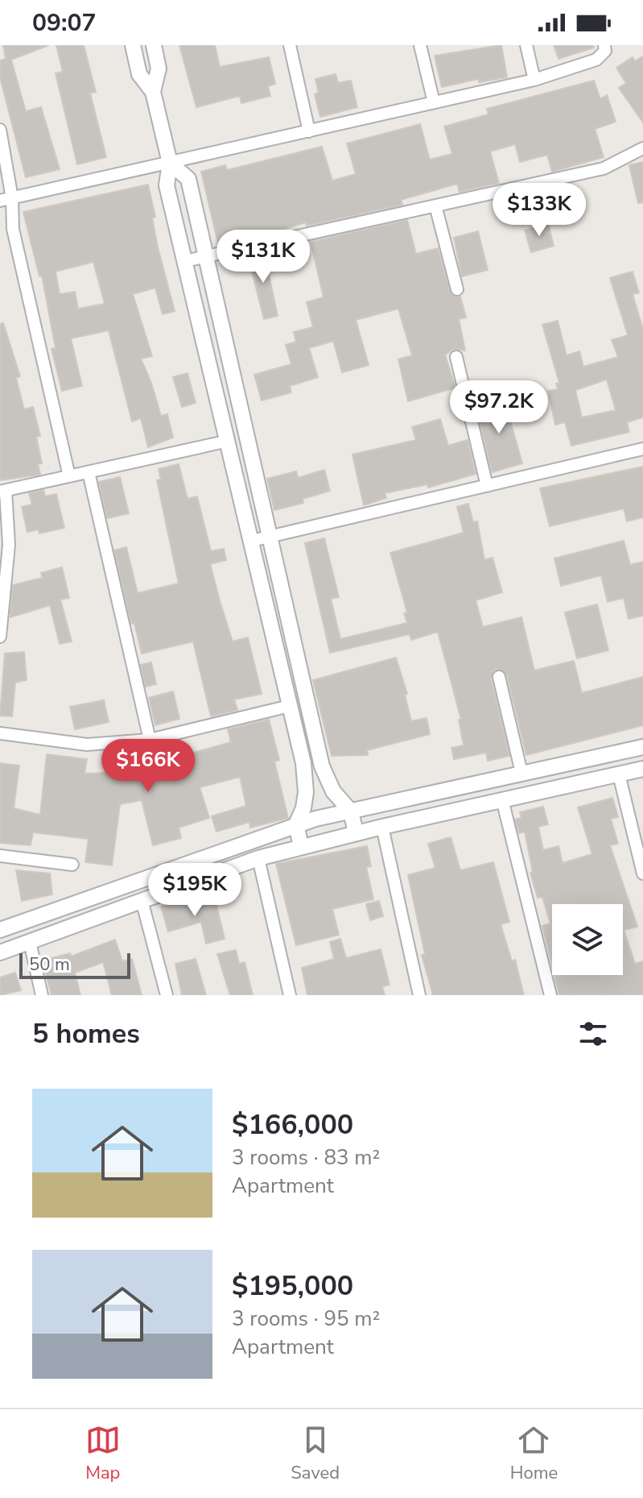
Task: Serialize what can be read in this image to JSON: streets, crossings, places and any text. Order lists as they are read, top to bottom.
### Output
{
  "scale_bar": "50 m",
  "page": {
    "status": "09:07",
    "price": [
      "$133K",
      "$131K",
      "$97.2K",
      "$166K",
      "$195K"
    ],
    "scale": "50 m",
    "heading": "5 homes",
    "list": [
      {
        "name": "$166,000",
        "note": "3 rooms · 83 m² · Apartment"
      },
      {
        "name": "$195,000",
        "note": "3 rooms · 95 m² · Apartment"
      }
    ],
    "tabs": ["Map", "Saved", "Home"]
  }
}
